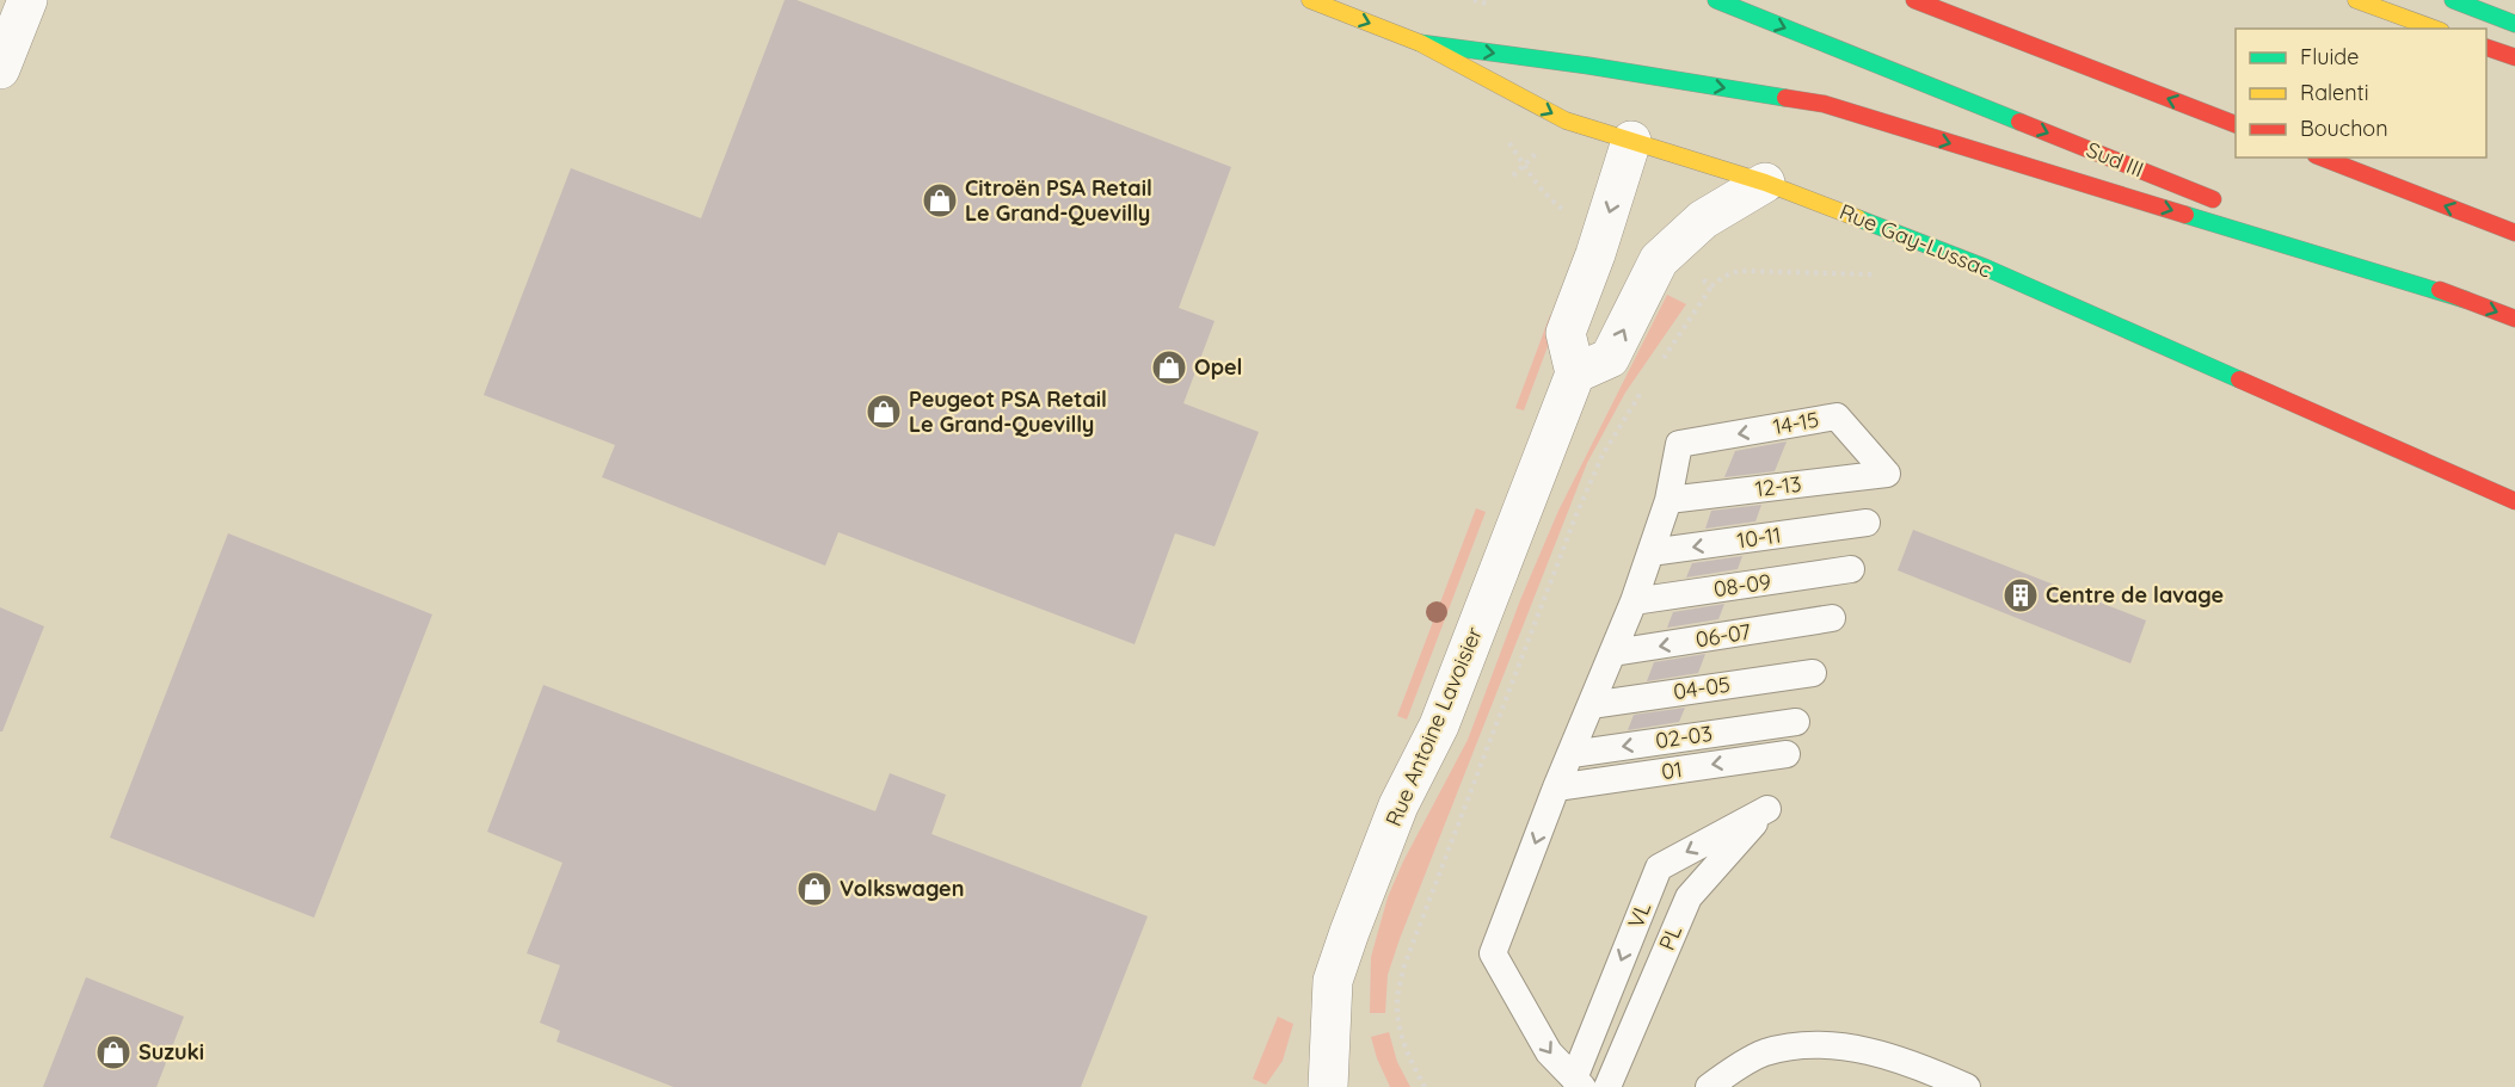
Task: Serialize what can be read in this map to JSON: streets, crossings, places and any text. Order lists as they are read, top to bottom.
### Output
{
  "streets": {
    "main road": ["Sud III", "Rue Gay-Lussac"],
    "street": ["Rue Antoine Lavoisier"],
    "lane": [
      "14-15",
      "12-13",
      "10-11",
      "08-09",
      "06-07",
      "04-05",
      "02-03",
      "01",
      "VL",
      "PL"
    ]
  },
  "crossings": [
    ["14-15", "12-13"],
    ["VL", "PL"]
  ],
  "one_way": [
    "10-11",
    "06-07",
    "02-03",
    "01"
  ],
  "places": {
    "shop": [
      "Citroën PSA Retail Le Grand-Quevilly",
      "Opel",
      "Peugeot PSA Retail Le Grand-Quevilly",
      "Volkswagen",
      "Suzuki"
    ],
    "building": ["Centre de lavage"]
  },
  "legend": ["Fluide", "Ralenti", "Bouchon"]
}
